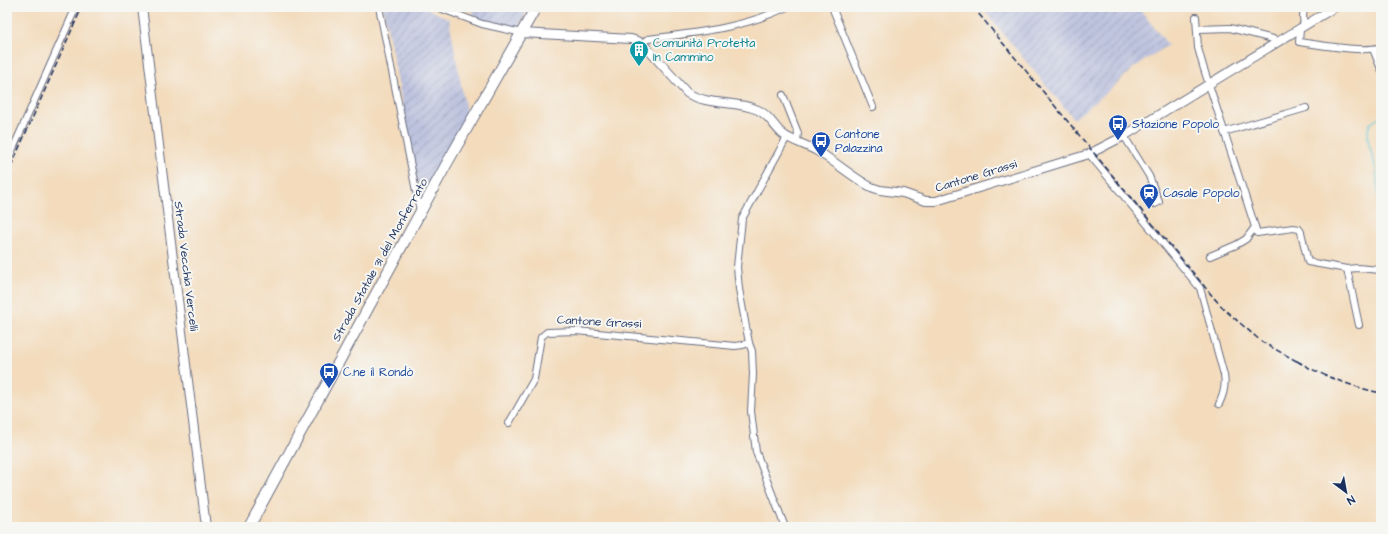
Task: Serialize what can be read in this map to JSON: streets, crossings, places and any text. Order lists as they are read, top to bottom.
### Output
{
  "streets": {
    "main road": ["Strada Statale 31 del Monferrato"],
    "street": ["Cantone Grassi", "Strada Vecchia Vercelli"]
  },
  "places": {
    "building": ["Comunità Protetta In Cammino"],
    "bus stop": ["Stazione Popolo", "Cantone Palazzina", "C.ne il Rondò"],
    "station": ["Casale Popolo"]
  },
  "north": "bottom right"
}
